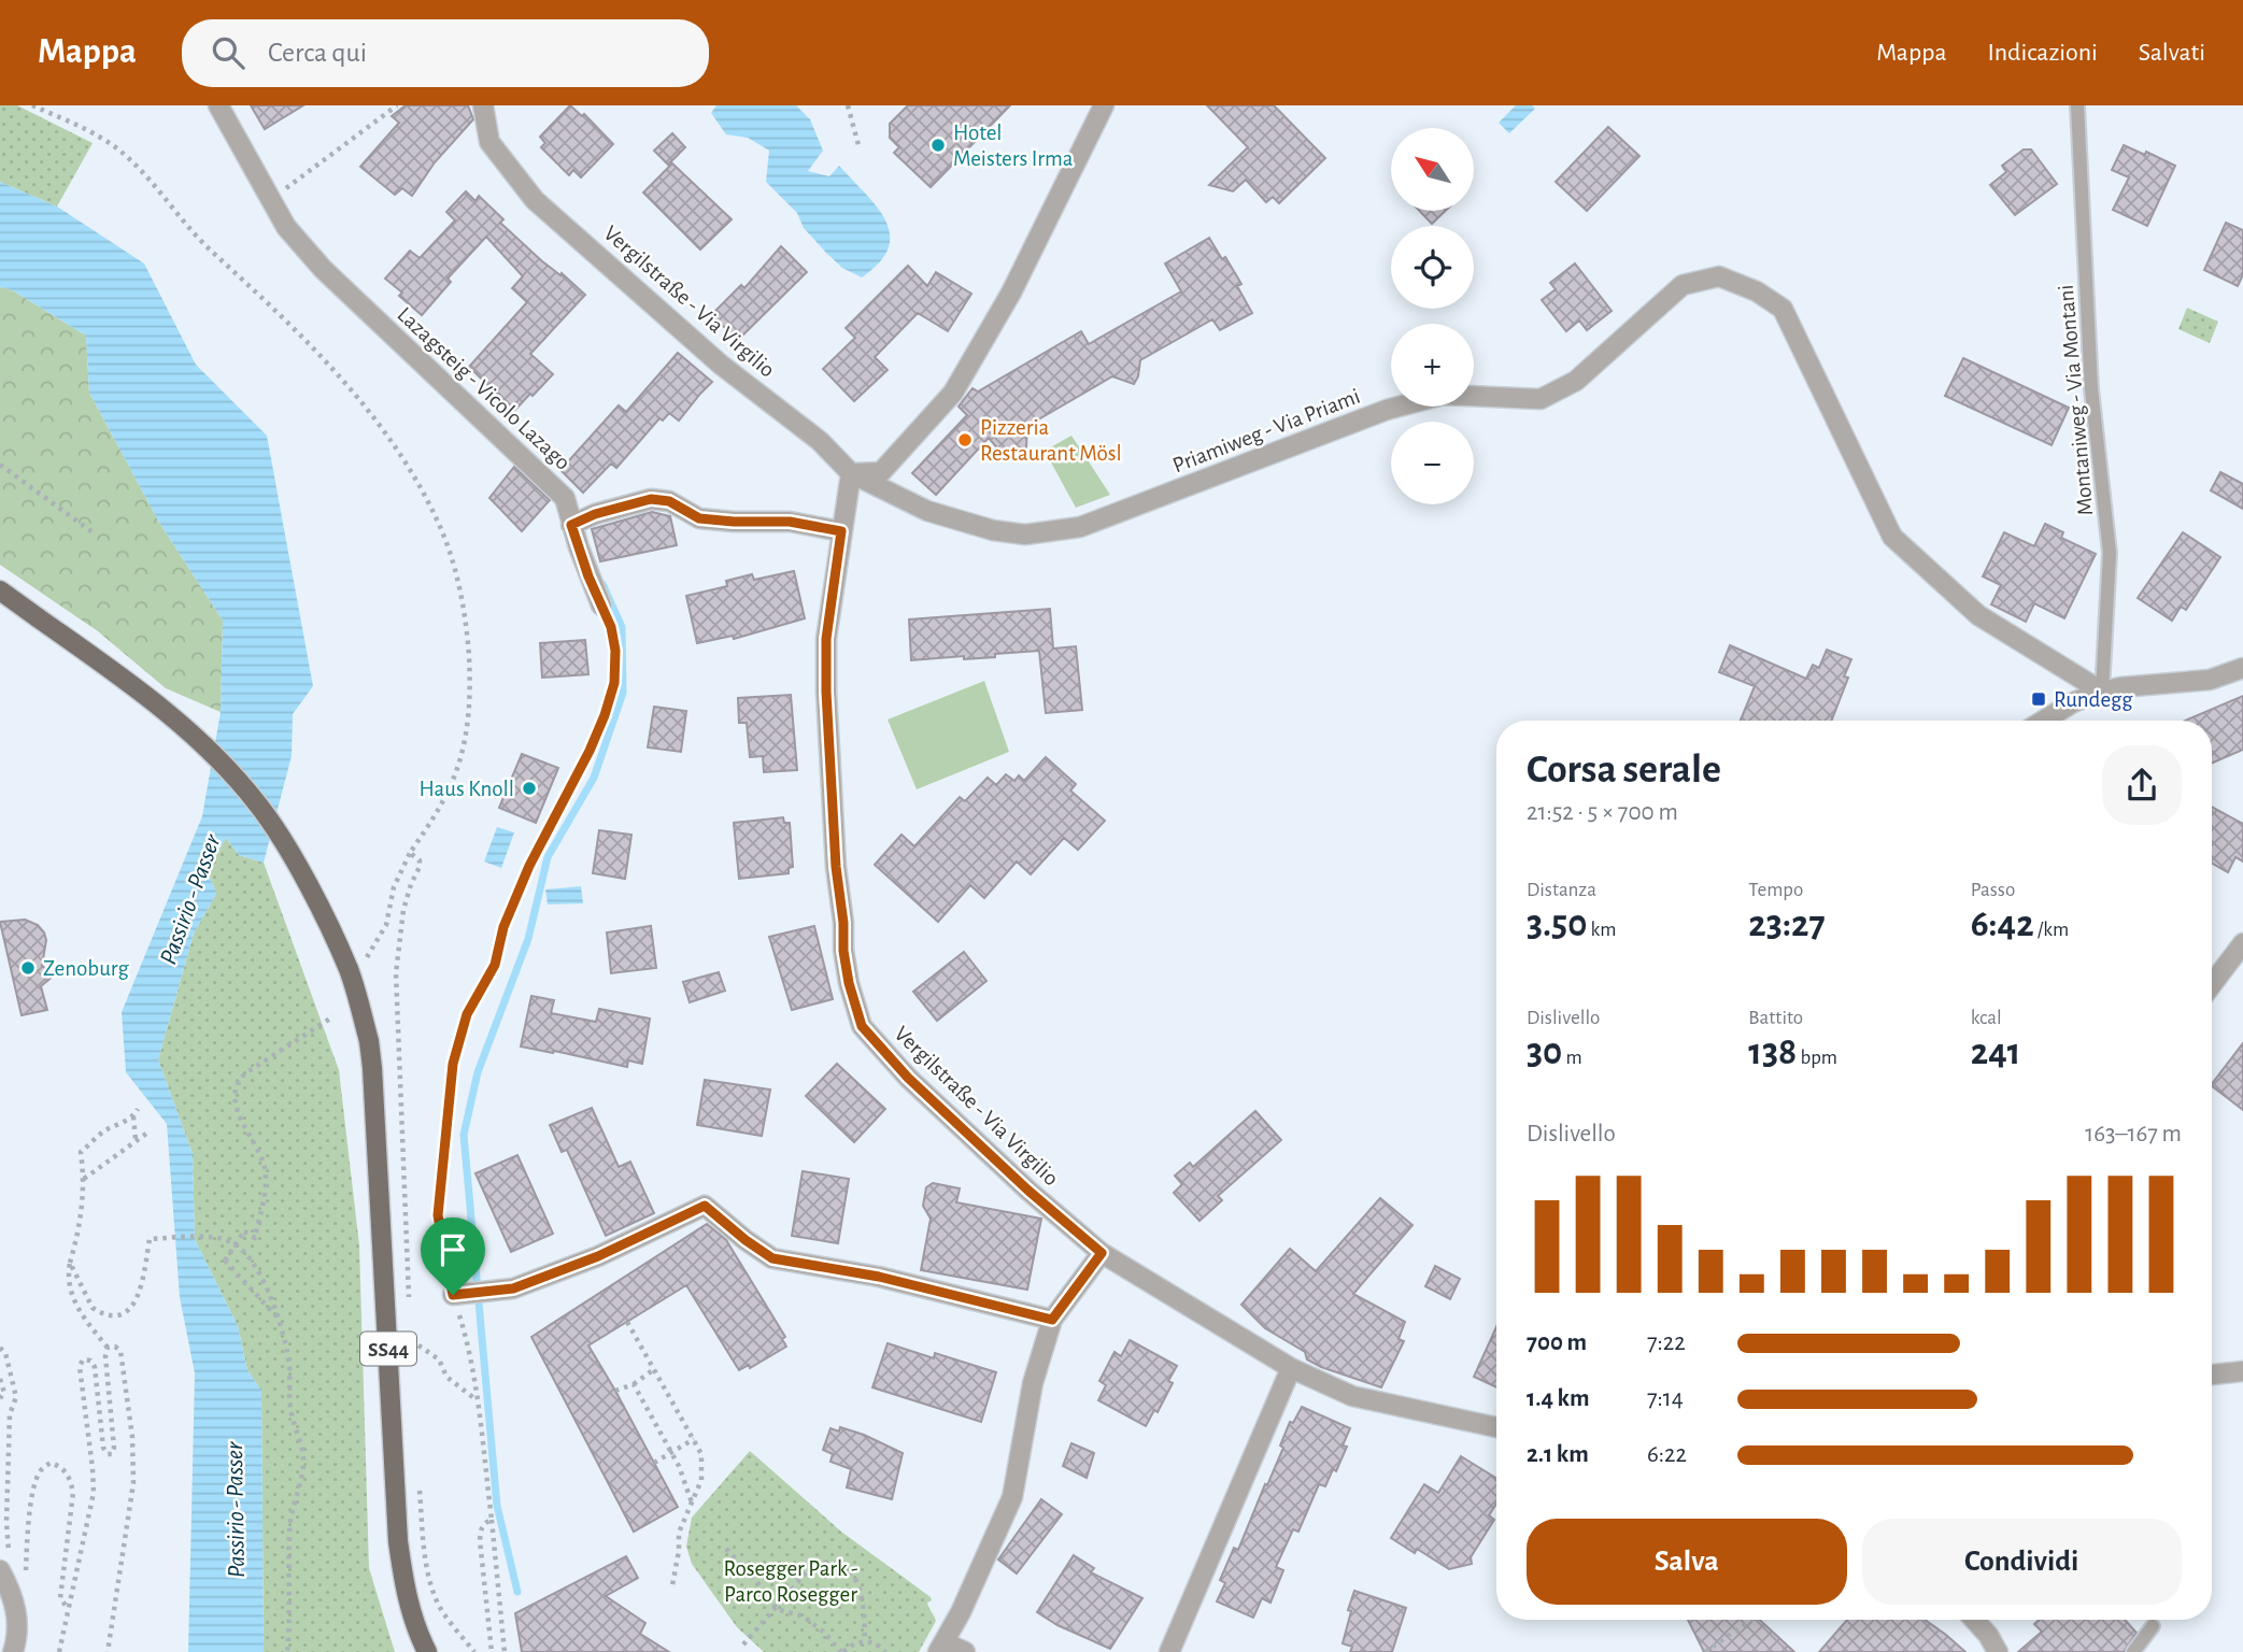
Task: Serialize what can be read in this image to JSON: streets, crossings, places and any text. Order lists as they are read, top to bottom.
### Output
{
  "streets": {
    "main road": ["SS44"],
    "street": ["Vergilstraße - Via Virgilio", "Lazagsteig - Vicolo Lazago", "Priamiweg - Via Priami"],
    "lane": ["Montaniweg - Via Montani"]
  },
  "crossings": [
    ["Vergilstraße - Via Virgilio", "Priamiweg - Via Priami"],
    ["Montaniweg - Via Montani", "Priamiweg - Via Priami"]
  ],
  "water": ["Passirio - Passer"],
  "parks": ["Rosegger Park - Parco Rosegger"],
  "places": {
    "other": [
      "Hotel Meisters Irma",
      "Pizzeria Restaurant Mösl",
      "Haus Knoll",
      "Zenoburg"
    ],
    "transit": ["Rundegg"]
  },
  "north": "top left",
  "page": {
    "header": "Mappa",
    "search": "Cerca qui",
    "nav": ["Mappa", "Indicazioni", "Salvati"],
    "map_buttons": ["+", "−"],
    "heading": ["Corsa serale", "21:52 · 5 × 700 m"],
    "stats": [
      ["Distanza", "3.50 km"],
      ["Tempo", "23:27"],
      ["Passo", "6:42 /km"],
      ["Dislivello", "30 m"],
      ["Battito", "138 bpm"],
      ["kcal", "241"]
    ],
    "chart": ["Dislivello", "163–167 m"],
    "list": [
      {
        "name": "700 m",
        "note": "7:22"
      },
      {
        "name": "1.4 km",
        "note": "7:14"
      },
      {
        "name": "2.1 km",
        "note": "6:22"
      }
    ],
    "buttons": ["Salva", "Condividi"]
  }
}
